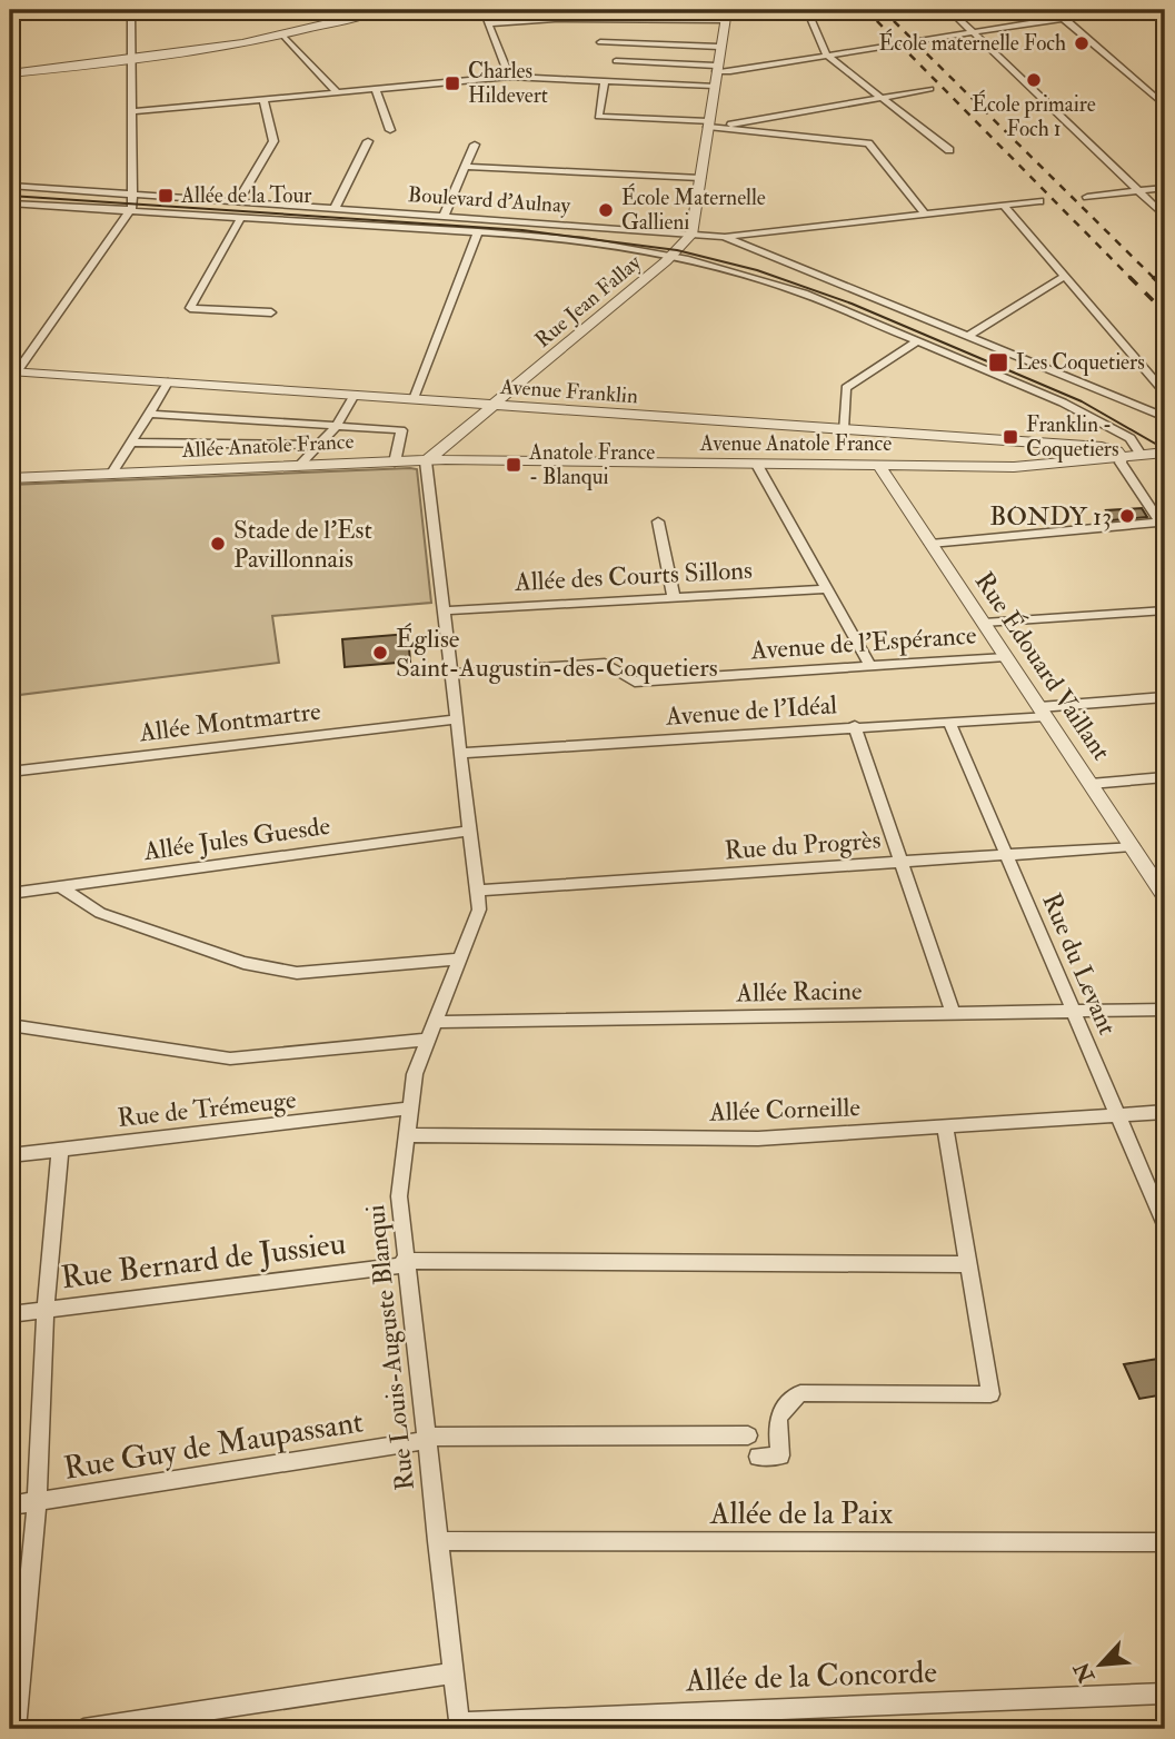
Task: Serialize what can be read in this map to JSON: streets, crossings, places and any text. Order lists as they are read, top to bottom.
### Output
{
  "streets": {
    "street": [
      "Boulevard d'Aulnay",
      "Rue Jean Fallay",
      "Avenue Franklin",
      "Avenue Anatole France",
      "Allée Anatole France",
      "Allée des Courts Sillons",
      "Avenue de l'Espérance",
      "Rue Édouard Vaillant",
      "Avenue de l'Idéal",
      "Allée Montmartre",
      "Allée Jules Guesde",
      "Rue du Progrès",
      "Rue du Levant",
      "Allée Racine",
      "Rue de Trémeuge",
      "Allée Corneille",
      "Rue Bernard de Jussieu",
      "Rue Louis-Auguste Blanqui",
      "Rue Guy de Maupassant",
      "Allée de la Paix",
      "Allée de la Concorde"
    ]
  },
  "crossings": [
    ["Boulevard d'Aulnay", "Rue Jean Fallay"],
    ["Boulevard d'Aulnay", "Avenue Anatole France"],
    ["Rue Jean Fallay", "Avenue Franklin"],
    ["Rue Jean Fallay", "Avenue Anatole France"],
    ["Rue Jean Fallay", "Allée Anatole France"],
    ["Rue Jean Fallay", "Rue Louis-Auguste Blanqui"],
    ["Avenue Franklin", "Avenue Anatole France"],
    ["Avenue Anatole France", "Allée Anatole France"],
    ["Avenue Anatole France", "Rue Édouard Vaillant"],
    ["Avenue Anatole France", "Rue Louis-Auguste Blanqui"],
    ["Allée Anatole France", "Rue Louis-Auguste Blanqui"],
    ["Allée des Courts Sillons", "Rue Louis-Auguste Blanqui"],
    ["Avenue de l'Espérance", "Rue Édouard Vaillant"],
    ["Avenue de l'Espérance", "Rue Louis-Auguste Blanqui"],
    ["Rue Édouard Vaillant", "Avenue de l'Idéal"],
    ["Rue Édouard Vaillant", "Rue du Progrès"],
    ["Avenue de l'Idéal", "Rue du Levant"],
    ["Avenue de l'Idéal", "Rue Louis-Auguste Blanqui"],
    ["Allée Montmartre", "Rue Louis-Auguste Blanqui"],
    ["Allée Jules Guesde", "Rue Louis-Auguste Blanqui"],
    ["Rue du Progrès", "Rue du Levant"],
    ["Rue du Progrès", "Rue Louis-Auguste Blanqui"],
    ["Rue du Levant", "Allée Racine"],
    ["Rue du Levant", "Allée Corneille"],
    ["Allée Racine", "Rue Louis-Auguste Blanqui"],
    ["Rue de Trémeuge", "Rue Louis-Auguste Blanqui"],
    ["Allée Corneille", "Rue Louis-Auguste Blanqui"],
    ["Rue Bernard de Jussieu", "Rue Louis-Auguste Blanqui"],
    ["Rue Louis-Auguste Blanqui", "Rue Guy de Maupassant"],
    ["Rue Louis-Auguste Blanqui", "Allée de la Paix"],
    ["Rue Louis-Auguste Blanqui", "Allée de la Concorde"]
  ],
  "places": {
    "other": [
      "École maternelle Foch",
      "École primaire Foch 1",
      "École Maternelle Gallieni",
      "BONDY 13",
      "Stade de l'Est Pavillonnais",
      "Église Saint-Augustin-des-Coquetiers"
    ],
    "transit": [
      "Charles Hildevert",
      "Allée de la Tour",
      "Les Coquetiers",
      "Franklin - Coquetiers",
      "Anatole France - Blanqui"
    ]
  },
  "north": "bottom left"
}
